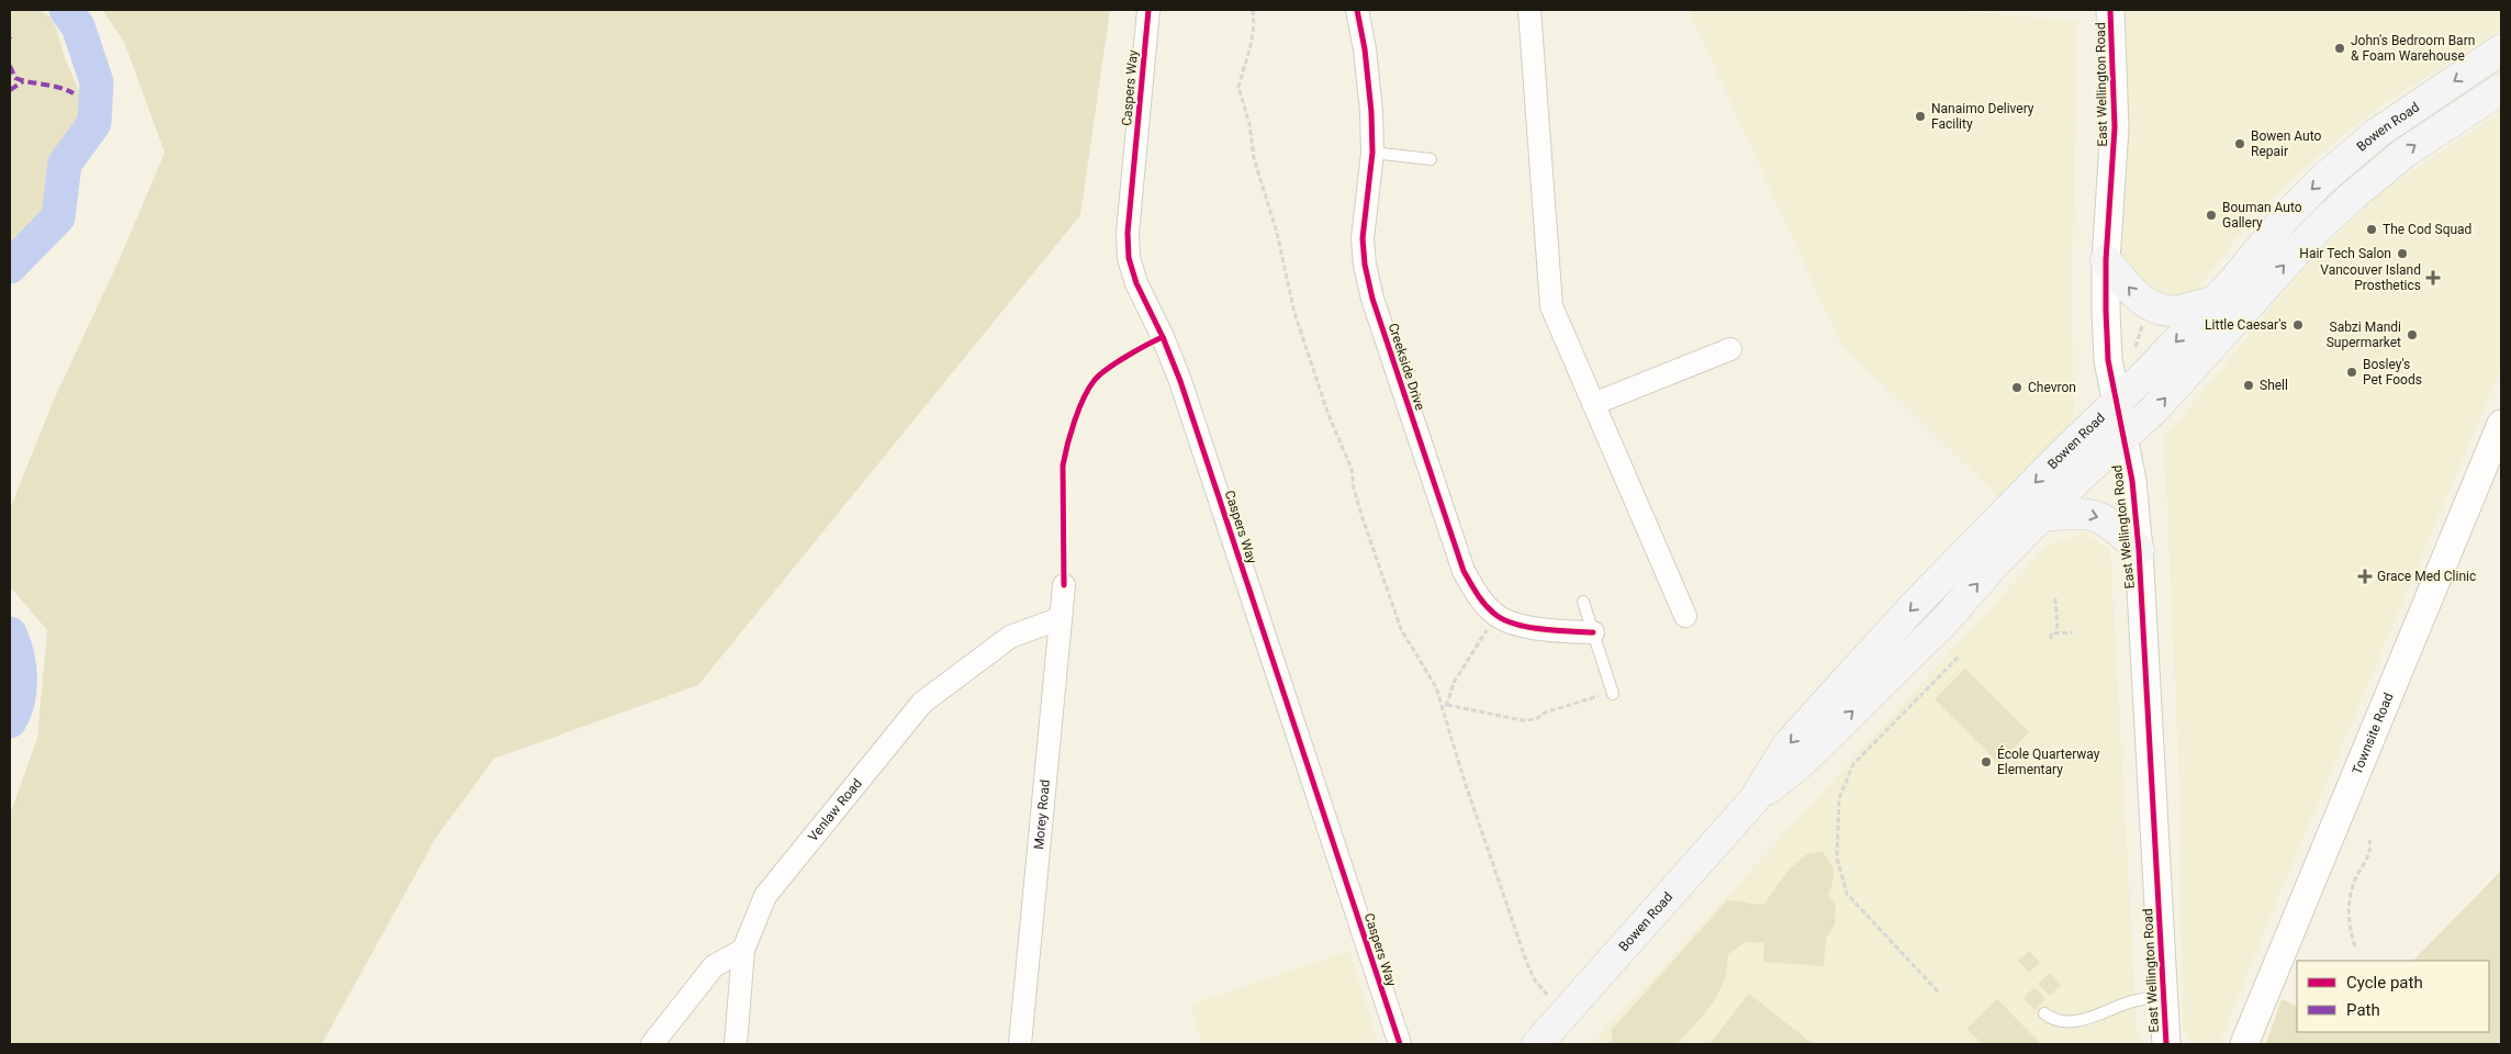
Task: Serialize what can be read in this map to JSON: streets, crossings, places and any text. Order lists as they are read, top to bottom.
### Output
{
  "streets": {
    "main road": ["Bowen Road"],
    "street": [
      "East Wellington Road",
      "Caspers Way",
      "Creekside Drive",
      "Townsite Road",
      "Venlaw Road",
      "Morey Road"
    ]
  },
  "crossings": [
    ["East Wellington Road", "Bowen Road"],
    ["Venlaw Road", "Morey Road"]
  ],
  "places": {
    "other": [
      "John's Bedroom Barn & Foam Warehouse",
      "Nanaimo Delivery Facility",
      "Bowen Auto Repair",
      "Bouman Auto Gallery",
      "The Cod Squad",
      "Hair Tech Salon",
      "Little Caesar's",
      "Sabzi Mandi Supermarket",
      "Bosley's Pet Foods",
      "Shell",
      "Chevron",
      "École Quarterway Elementary"
    ],
    "health": ["Vancouver Island Prosthetics", "Grace Med Clinic"]
  },
  "legend": ["Cycle path", "Path"]
}
